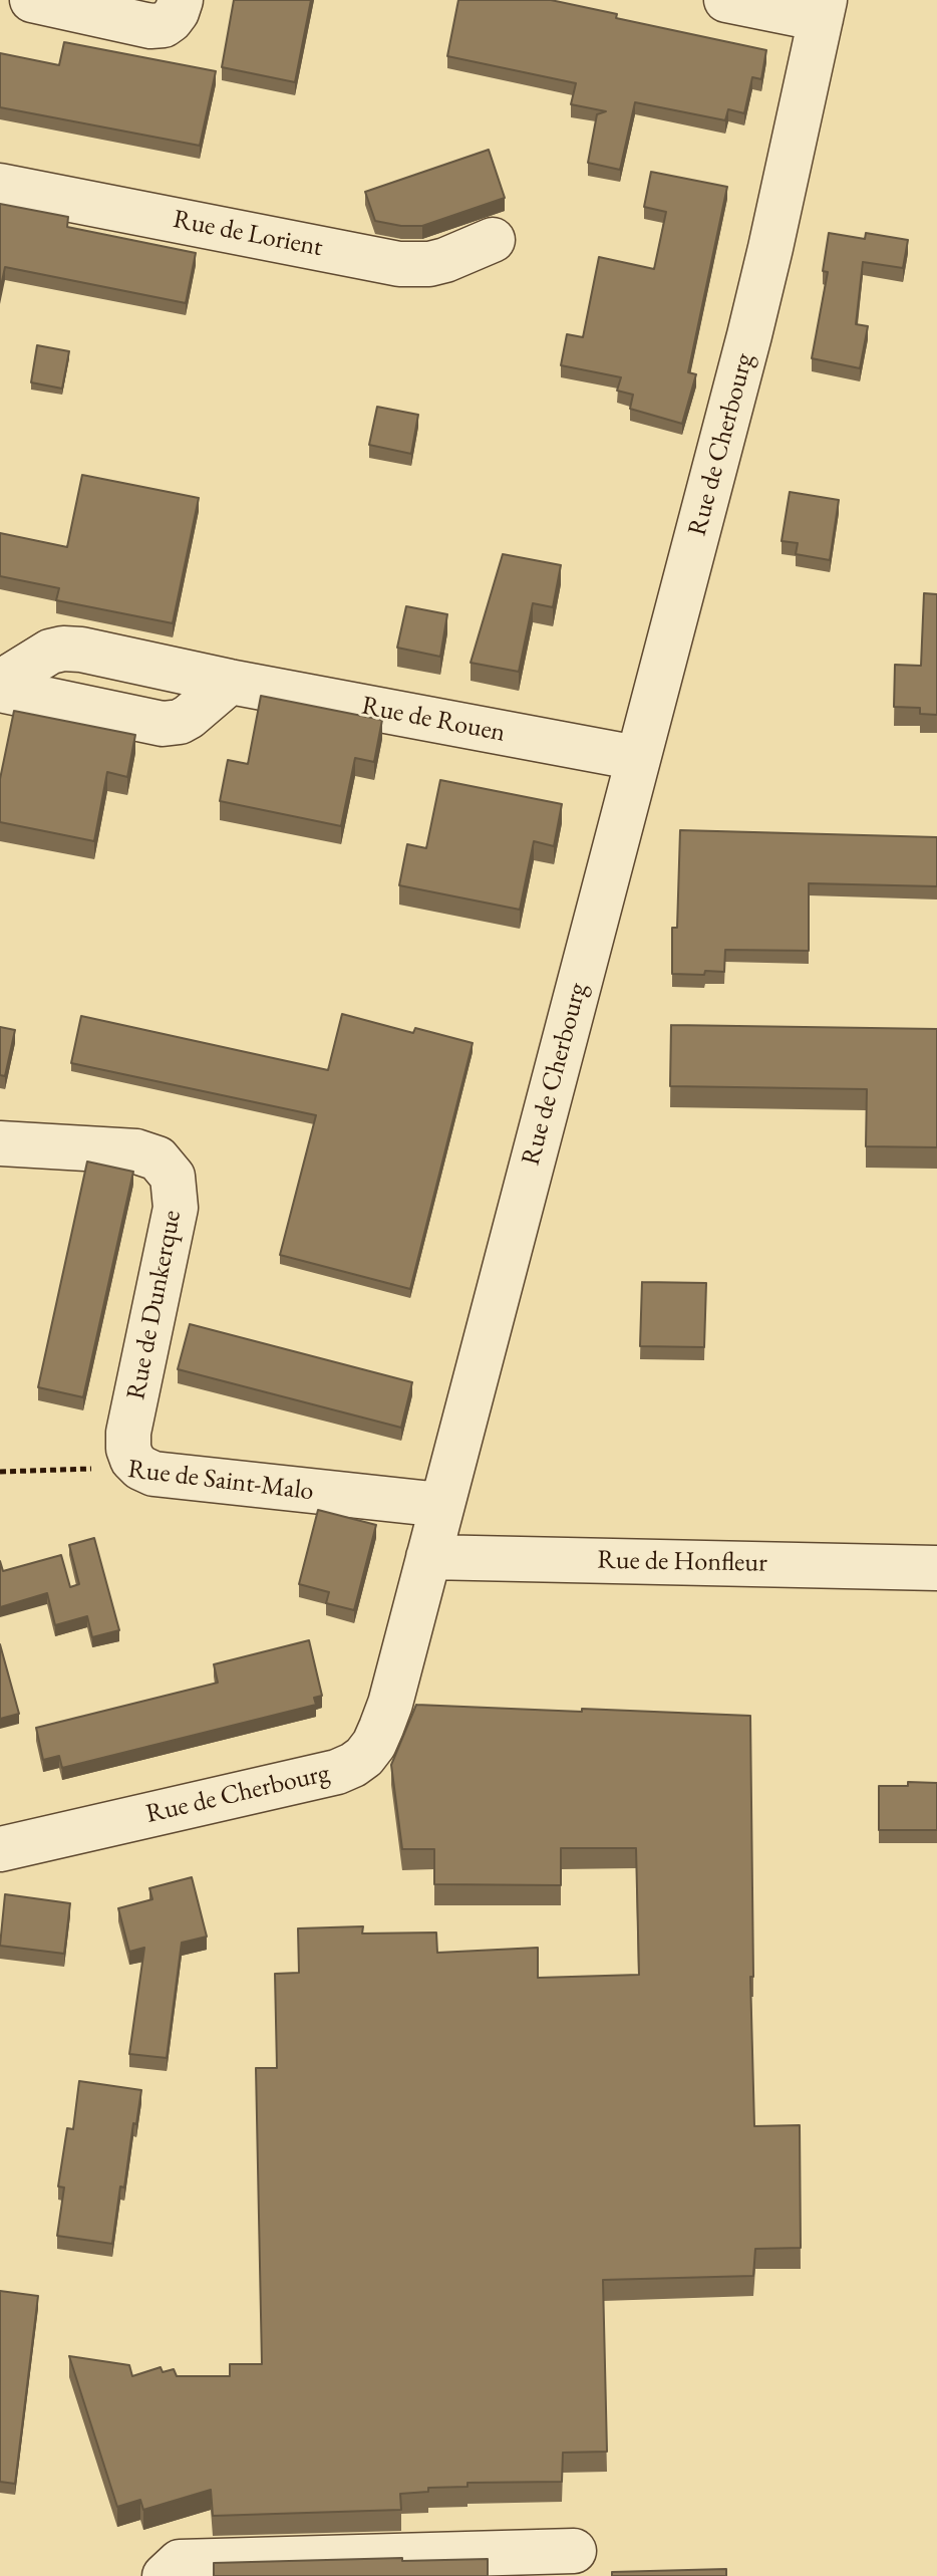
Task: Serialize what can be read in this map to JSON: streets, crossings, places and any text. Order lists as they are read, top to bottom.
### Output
{
  "streets": {
    "street": [
      "Rue de Lorient",
      "Rue de Cherbourg",
      "Rue de Rouen",
      "Rue de Dunkerque",
      "Rue de Saint-Malo",
      "Rue de Honfleur"
    ]
  },
  "crossings": [
    ["Rue de Cherbourg", "Rue de Rouen"],
    ["Rue de Cherbourg", "Rue de Saint-Malo"],
    ["Rue de Cherbourg", "Rue de Honfleur"],
    ["Rue de Dunkerque", "Rue de Saint-Malo"]
  ]
}
